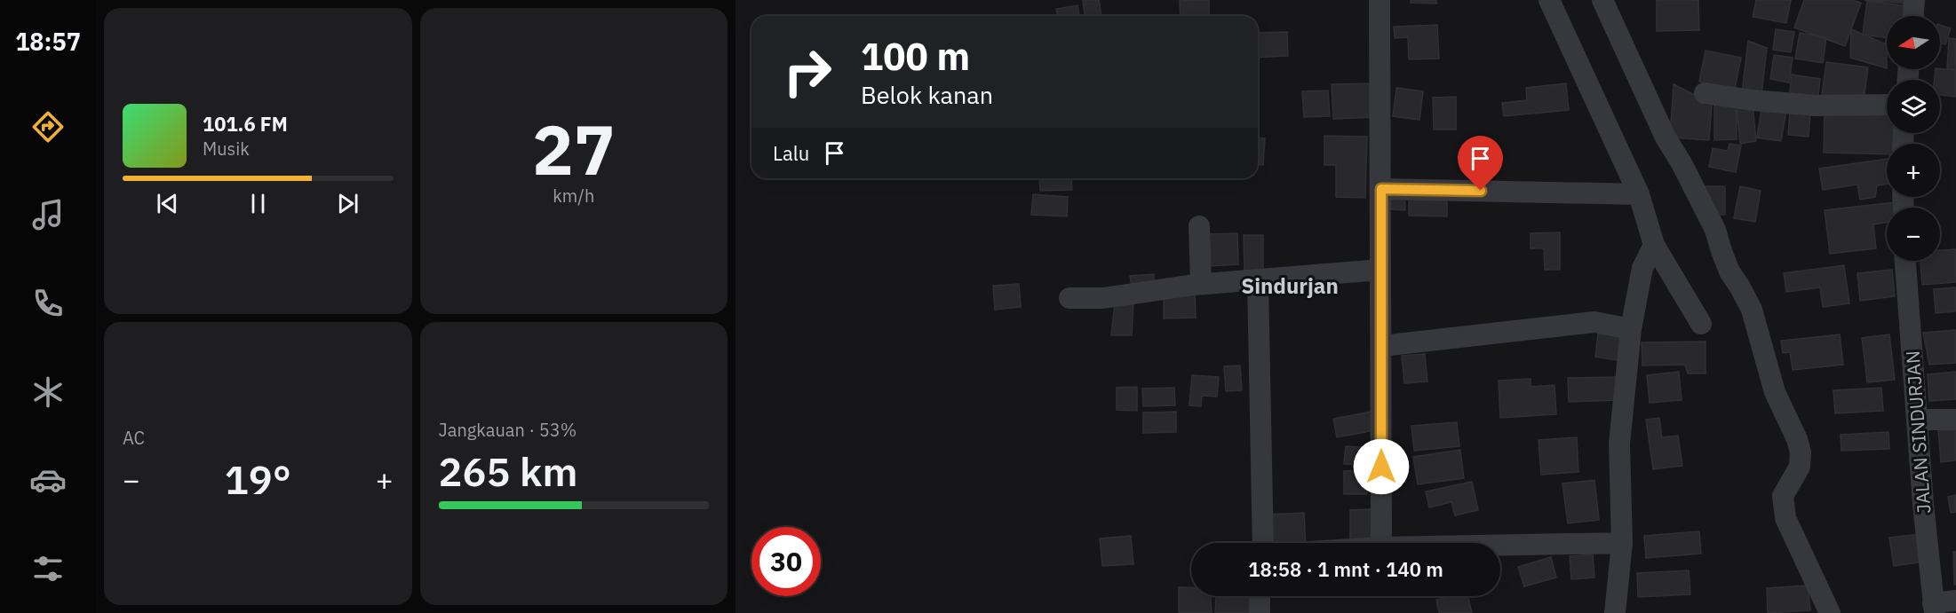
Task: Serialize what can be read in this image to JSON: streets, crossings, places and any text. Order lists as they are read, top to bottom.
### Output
{
  "streets": {
    "street": ["JALAN SINDURJAN"]
  },
  "districts": ["Sindurjan"],
  "north": "left",
  "page": {
    "tabs": "18:57",
    "tile": [
      ["27", "km/h"],
      "AC",
      ["Jangkauan · 53%", "265 km"]
    ],
    "map_buttons": ["+", "−"],
    "turn": ["100 m", "Belok kanan"],
    "song": ["101.6 FM", "Musik"],
    "then": "Lalu",
    "heat": ["−", "19°", "+"],
    "limit": "30",
    "trip": "18:58 · 1 mnt · 140 m"
  }
}
